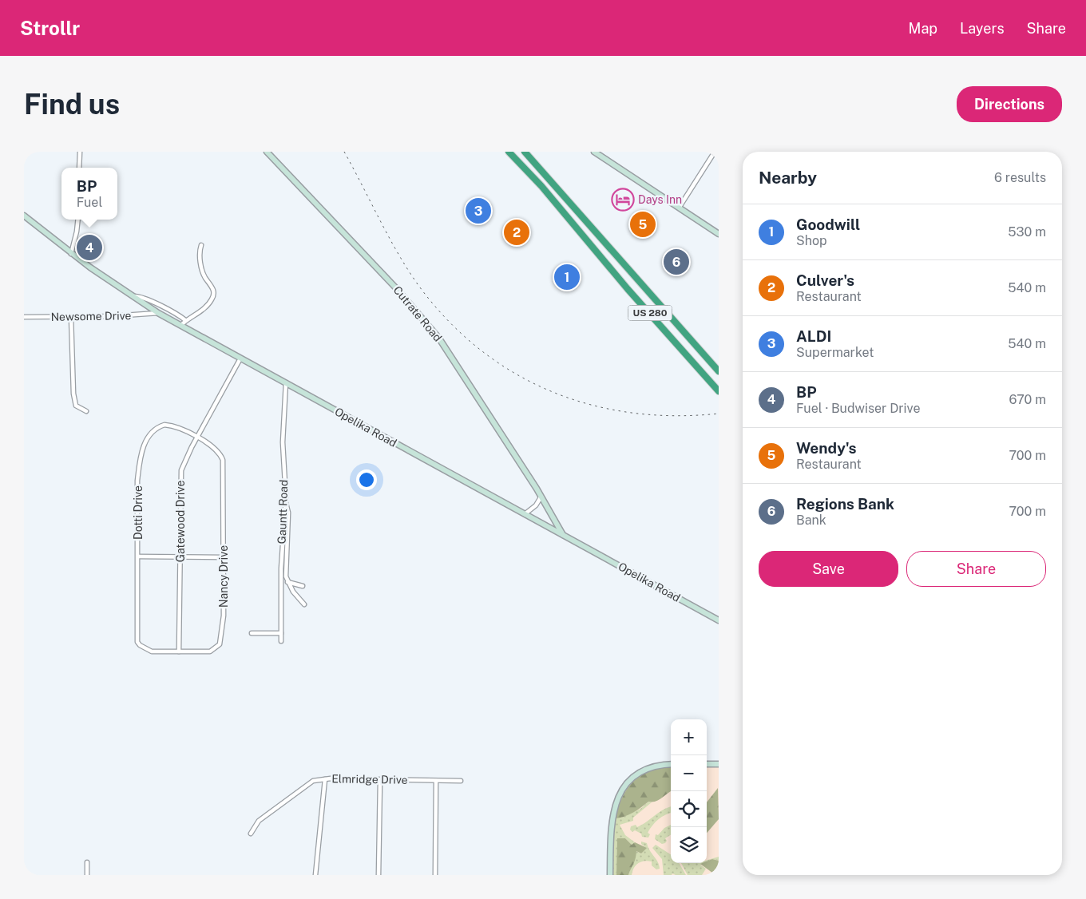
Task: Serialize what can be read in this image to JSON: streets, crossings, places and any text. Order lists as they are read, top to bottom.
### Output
{
  "streets": {
    "highway": ["US 280"],
    "main road": ["Cutrate Road", "Opelika Road"],
    "street": [
      "Newsome Drive",
      "Gauntt Road",
      "Dotti Drive",
      "Gatewood Drive",
      "Nancy Drive",
      "Elmridge Drive"
    ]
  },
  "crossings": [
    ["Cutrate Road", "Opelika Road"],
    ["Newsome Drive", "Opelika Road"],
    ["Opelika Road", "Gauntt Road"],
    ["Opelika Road", "Gatewood Drive"],
    ["Dotti Drive", "Gatewood Drive"],
    ["Dotti Drive", "Nancy Drive"],
    ["Gatewood Drive", "Nancy Drive"]
  ],
  "places": {
    "hotel": ["Days Inn"]
  },
  "page": {
    "header": "Strollr",
    "nav": ["Map", "Layers", "Share"],
    "buttons": [
      "Directions",
      ["Save", "Share"]
    ],
    "title": "Find us",
    "heading": ["Nearby", "6 results"],
    "popup": ["BP", "Fuel"],
    "pins": [
      "3",
      "5",
      "2",
      "4",
      "6",
      "1"
    ],
    "list": [
      {
        "mark": "1",
        "name": "Goodwill",
        "note": "Shop",
        "value": "530 m"
      },
      {
        "mark": "2",
        "name": "Culver's",
        "note": "Restaurant",
        "value": "540 m"
      },
      {
        "mark": "3",
        "name": "ALDI",
        "note": "Supermarket",
        "value": "540 m"
      },
      {
        "mark": "4",
        "name": "BP",
        "note": "Fuel · Budwiser Drive",
        "value": "670 m"
      },
      {
        "mark": "5",
        "name": "Wendy's",
        "note": "Restaurant",
        "value": "700 m"
      },
      {
        "mark": "6",
        "name": "Regions Bank",
        "note": "Bank",
        "value": "700 m"
      }
    ],
    "map_buttons": ["+", "−"]
  }
}
